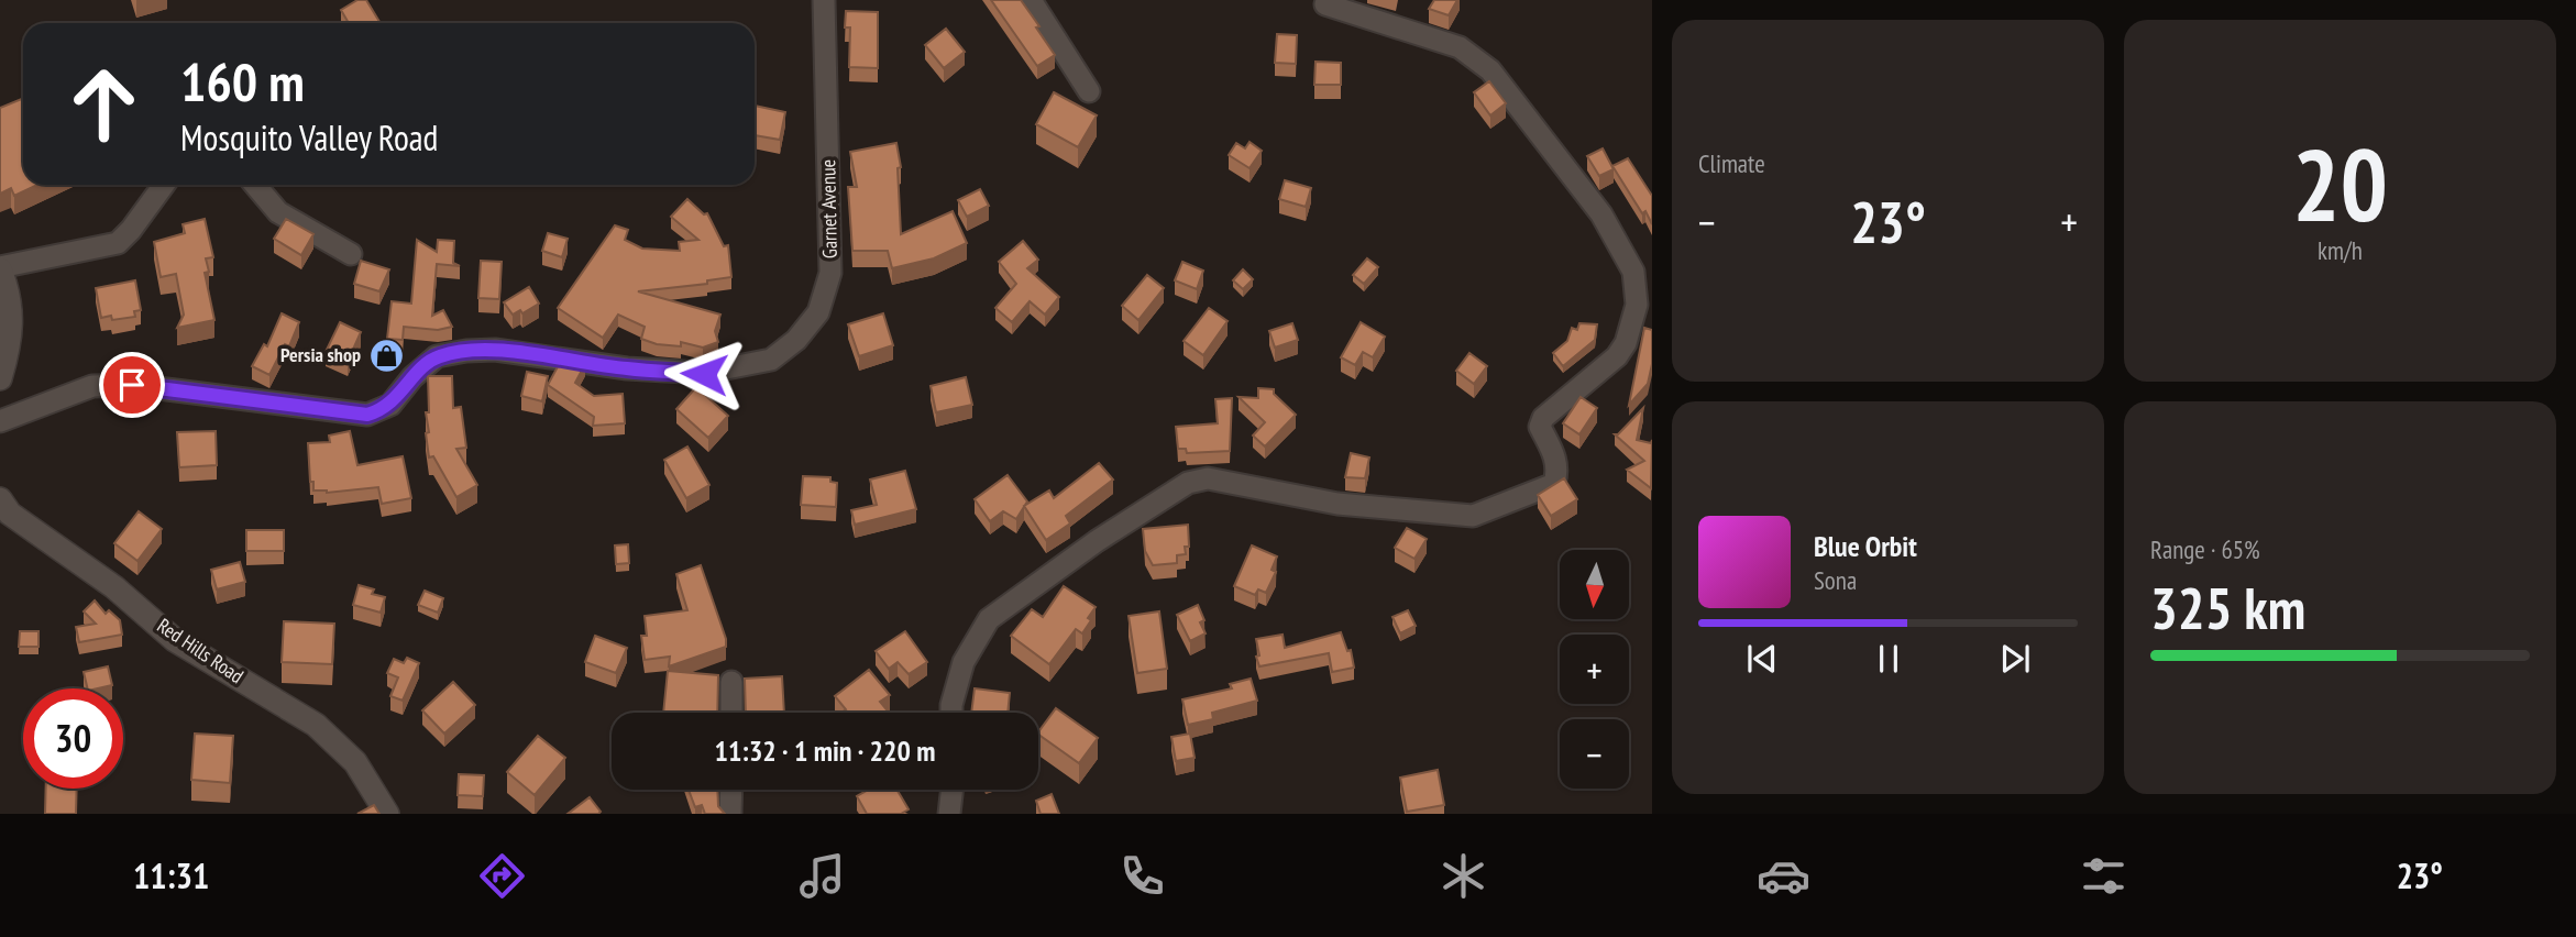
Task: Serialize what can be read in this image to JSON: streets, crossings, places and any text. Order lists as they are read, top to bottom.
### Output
{
  "streets": {
    "main road": ["Red Hills Road"],
    "street": ["Garnet Avenue"]
  },
  "places": {
    "shop": ["Persia shop"]
  },
  "north": "bottom",
  "page": {
    "tile": [
      "Climate",
      ["20", "km/h"],
      ["Range · 65%", "325 km"]
    ],
    "turn": ["160 m", "Mosquito Valley Road"],
    "heat": ["−", "23°", "+"],
    "song": ["Blue Orbit", "Sona"],
    "map_buttons": ["+", "−"],
    "limit": "30",
    "trip": "11:32 · 1 min · 220 m",
    "tabs": ["11:31", "23°"]
  }
}
